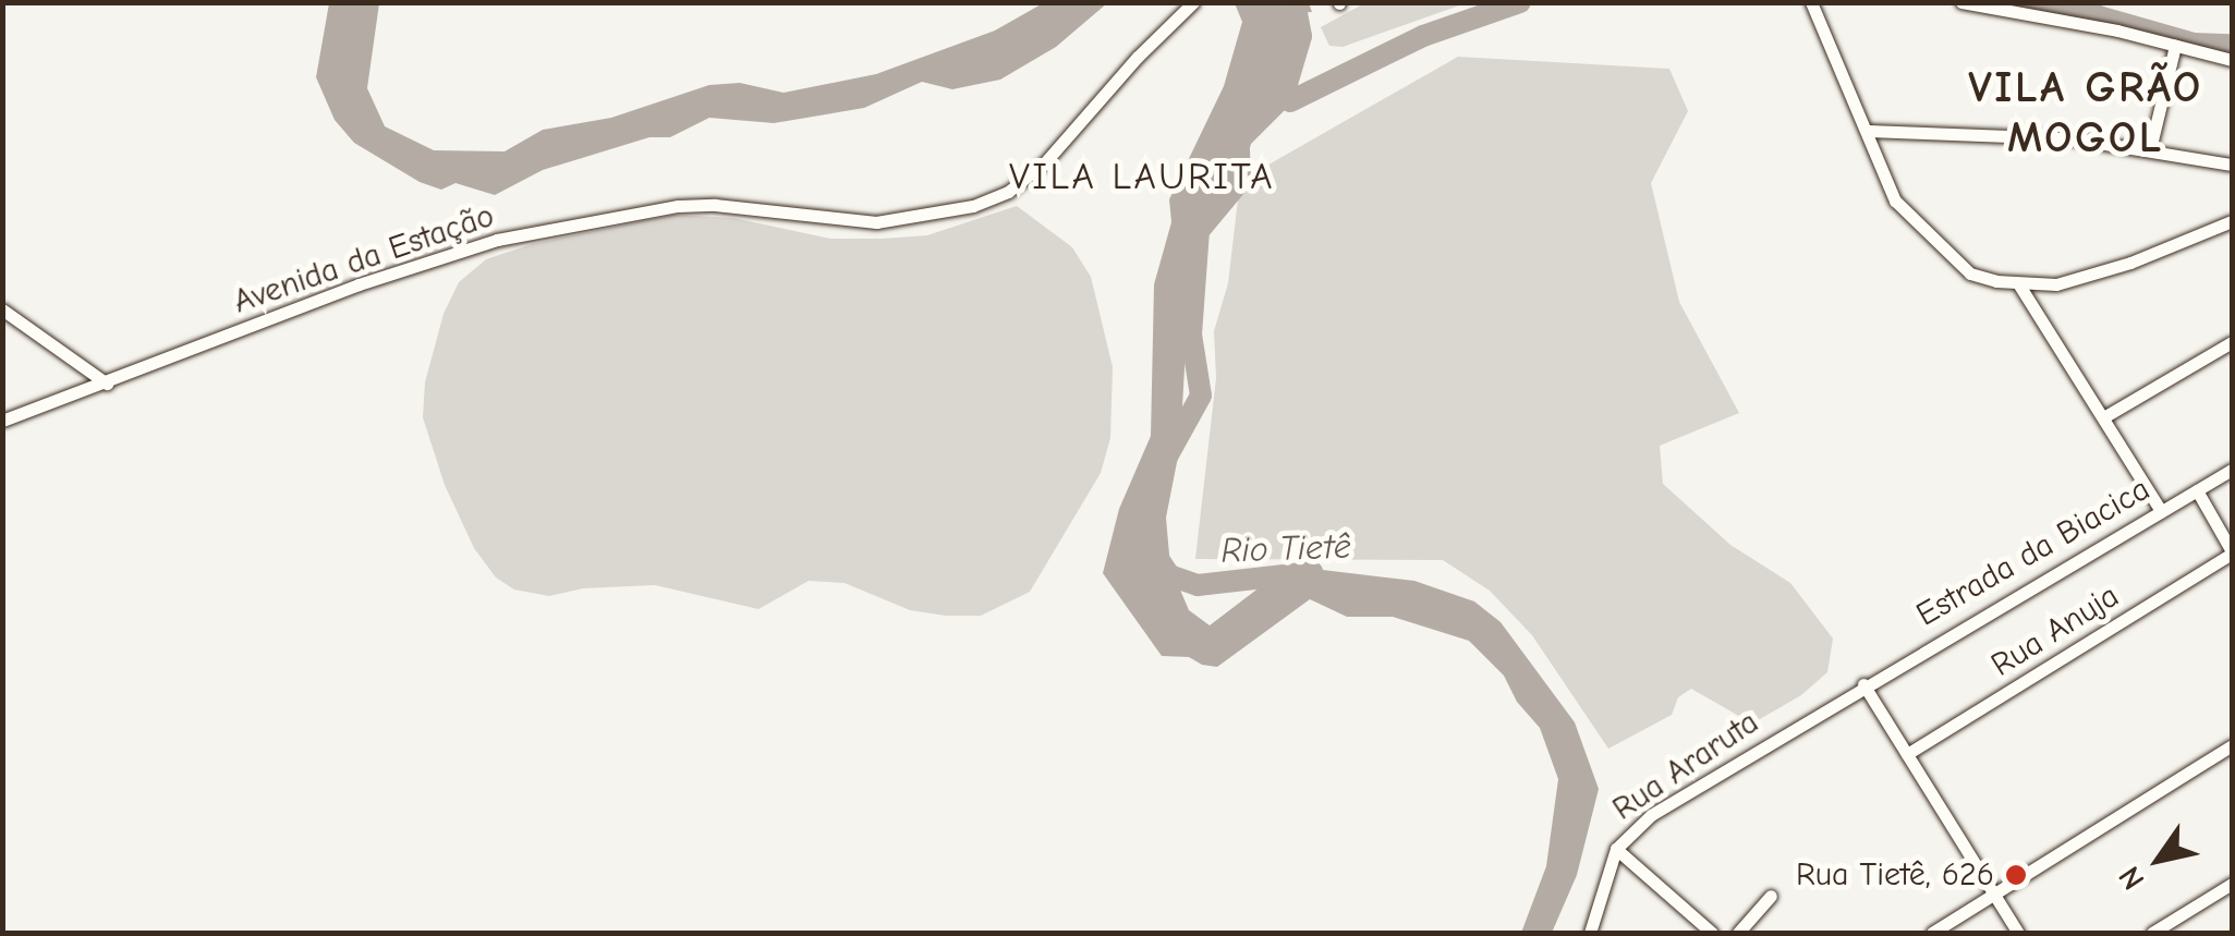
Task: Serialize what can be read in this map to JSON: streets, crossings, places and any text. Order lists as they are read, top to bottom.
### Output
{
  "streets": {
    "street": [
      "Avenida da Estação",
      "Estrada da Biacica",
      "Rua Anuja",
      "Rua Araruta"
    ]
  },
  "crossings": [
    ["Estrada da Biacica", "Rua Araruta"]
  ],
  "districts": ["VILA GRÃO MOGOL", "VILA LAURITA"],
  "water": ["Rio Tietê"],
  "places": ["Rua Tietê, 626"],
  "north": "bottom left"
}
